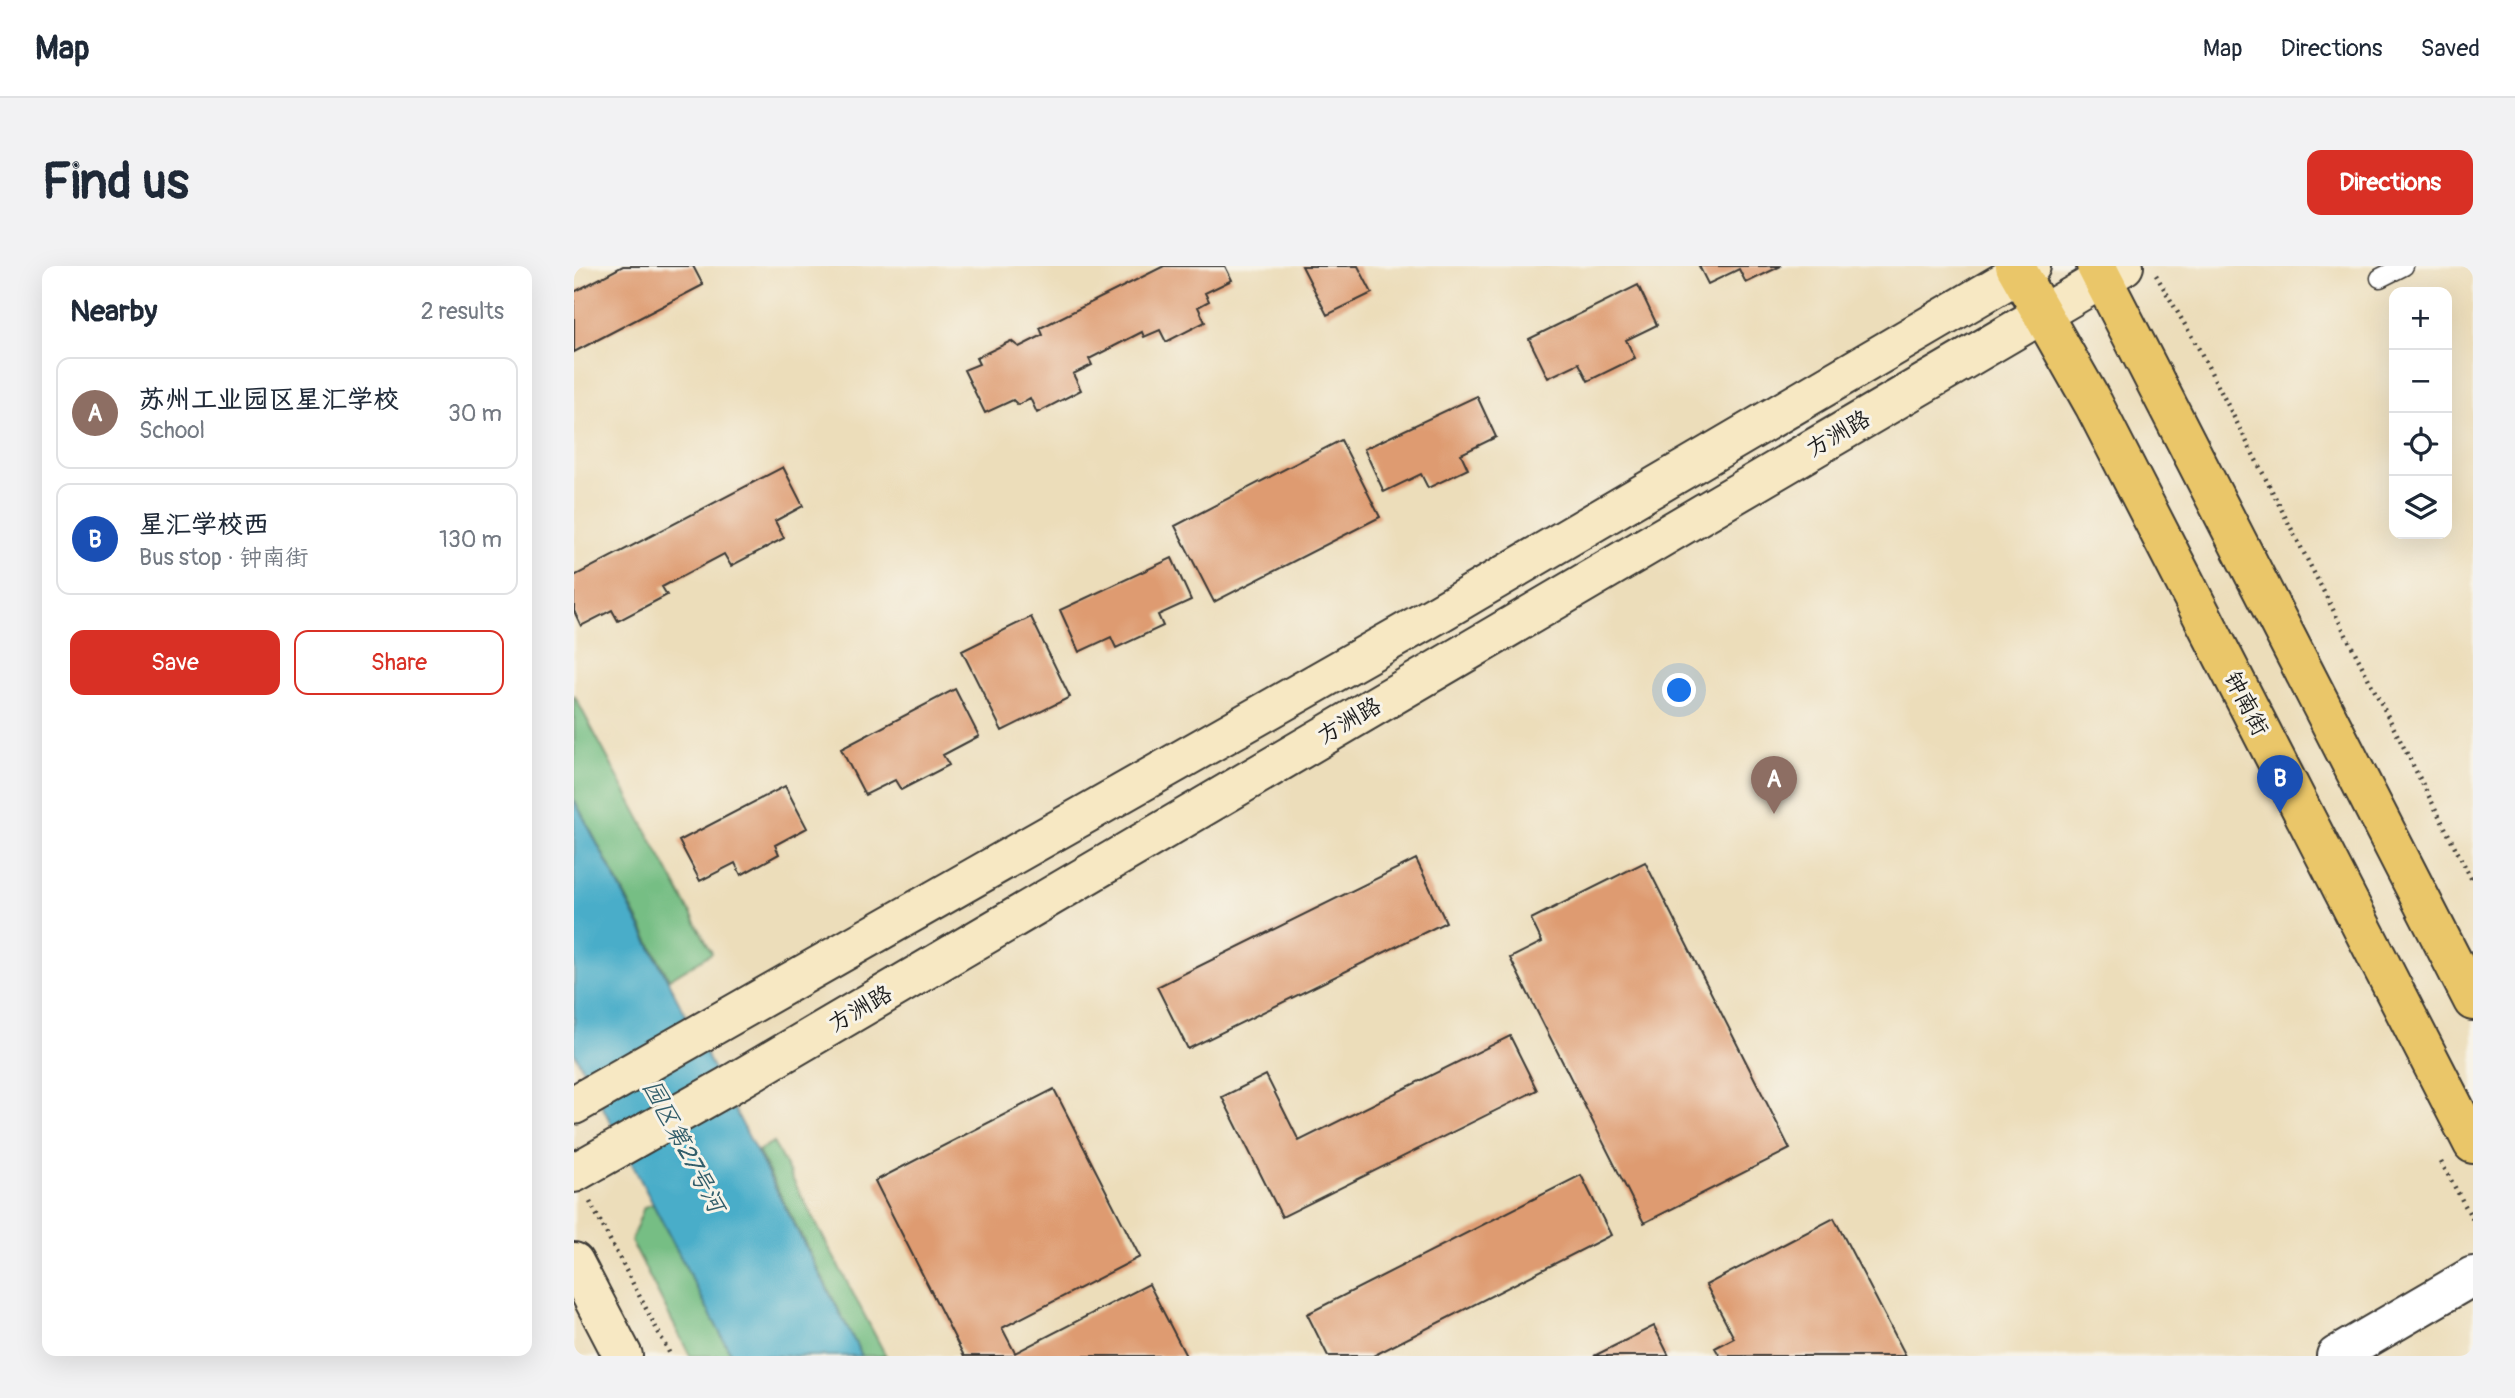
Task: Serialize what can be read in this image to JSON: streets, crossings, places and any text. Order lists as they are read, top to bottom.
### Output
{
  "streets": {
    "main road": ["方洲路", "钟南街"]
  },
  "crossings": [
    ["方洲路", "钟南街"]
  ],
  "water": ["园区第27号河"],
  "page": {
    "header": "Map",
    "nav": ["Map", "Directions", "Saved"],
    "buttons": [
      "Directions",
      ["Save", "Share"]
    ],
    "title": "Find us",
    "heading": ["Nearby", "2 results"],
    "map_buttons": ["+", "−"],
    "list": [
      {
        "mark": "A",
        "name": "苏州工业园区星汇学校",
        "note": "School",
        "value": "30 m"
      },
      {
        "mark": "B",
        "name": "星汇学校西",
        "note": "Bus stop · 钟南街",
        "value": "130 m"
      }
    ],
    "pins": ["B", "A"]
  }
}
